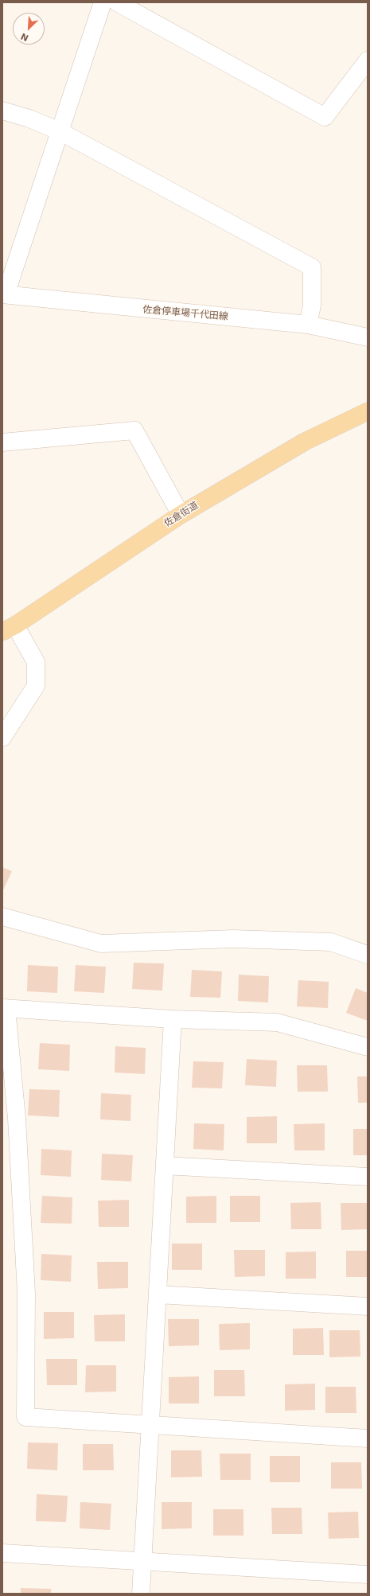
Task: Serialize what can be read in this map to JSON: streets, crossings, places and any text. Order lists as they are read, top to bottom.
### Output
{
  "streets": {
    "main road": ["佐倉街道"],
    "street": ["佐倉停車場千代田線"]
  },
  "north": "bottom left"
}
